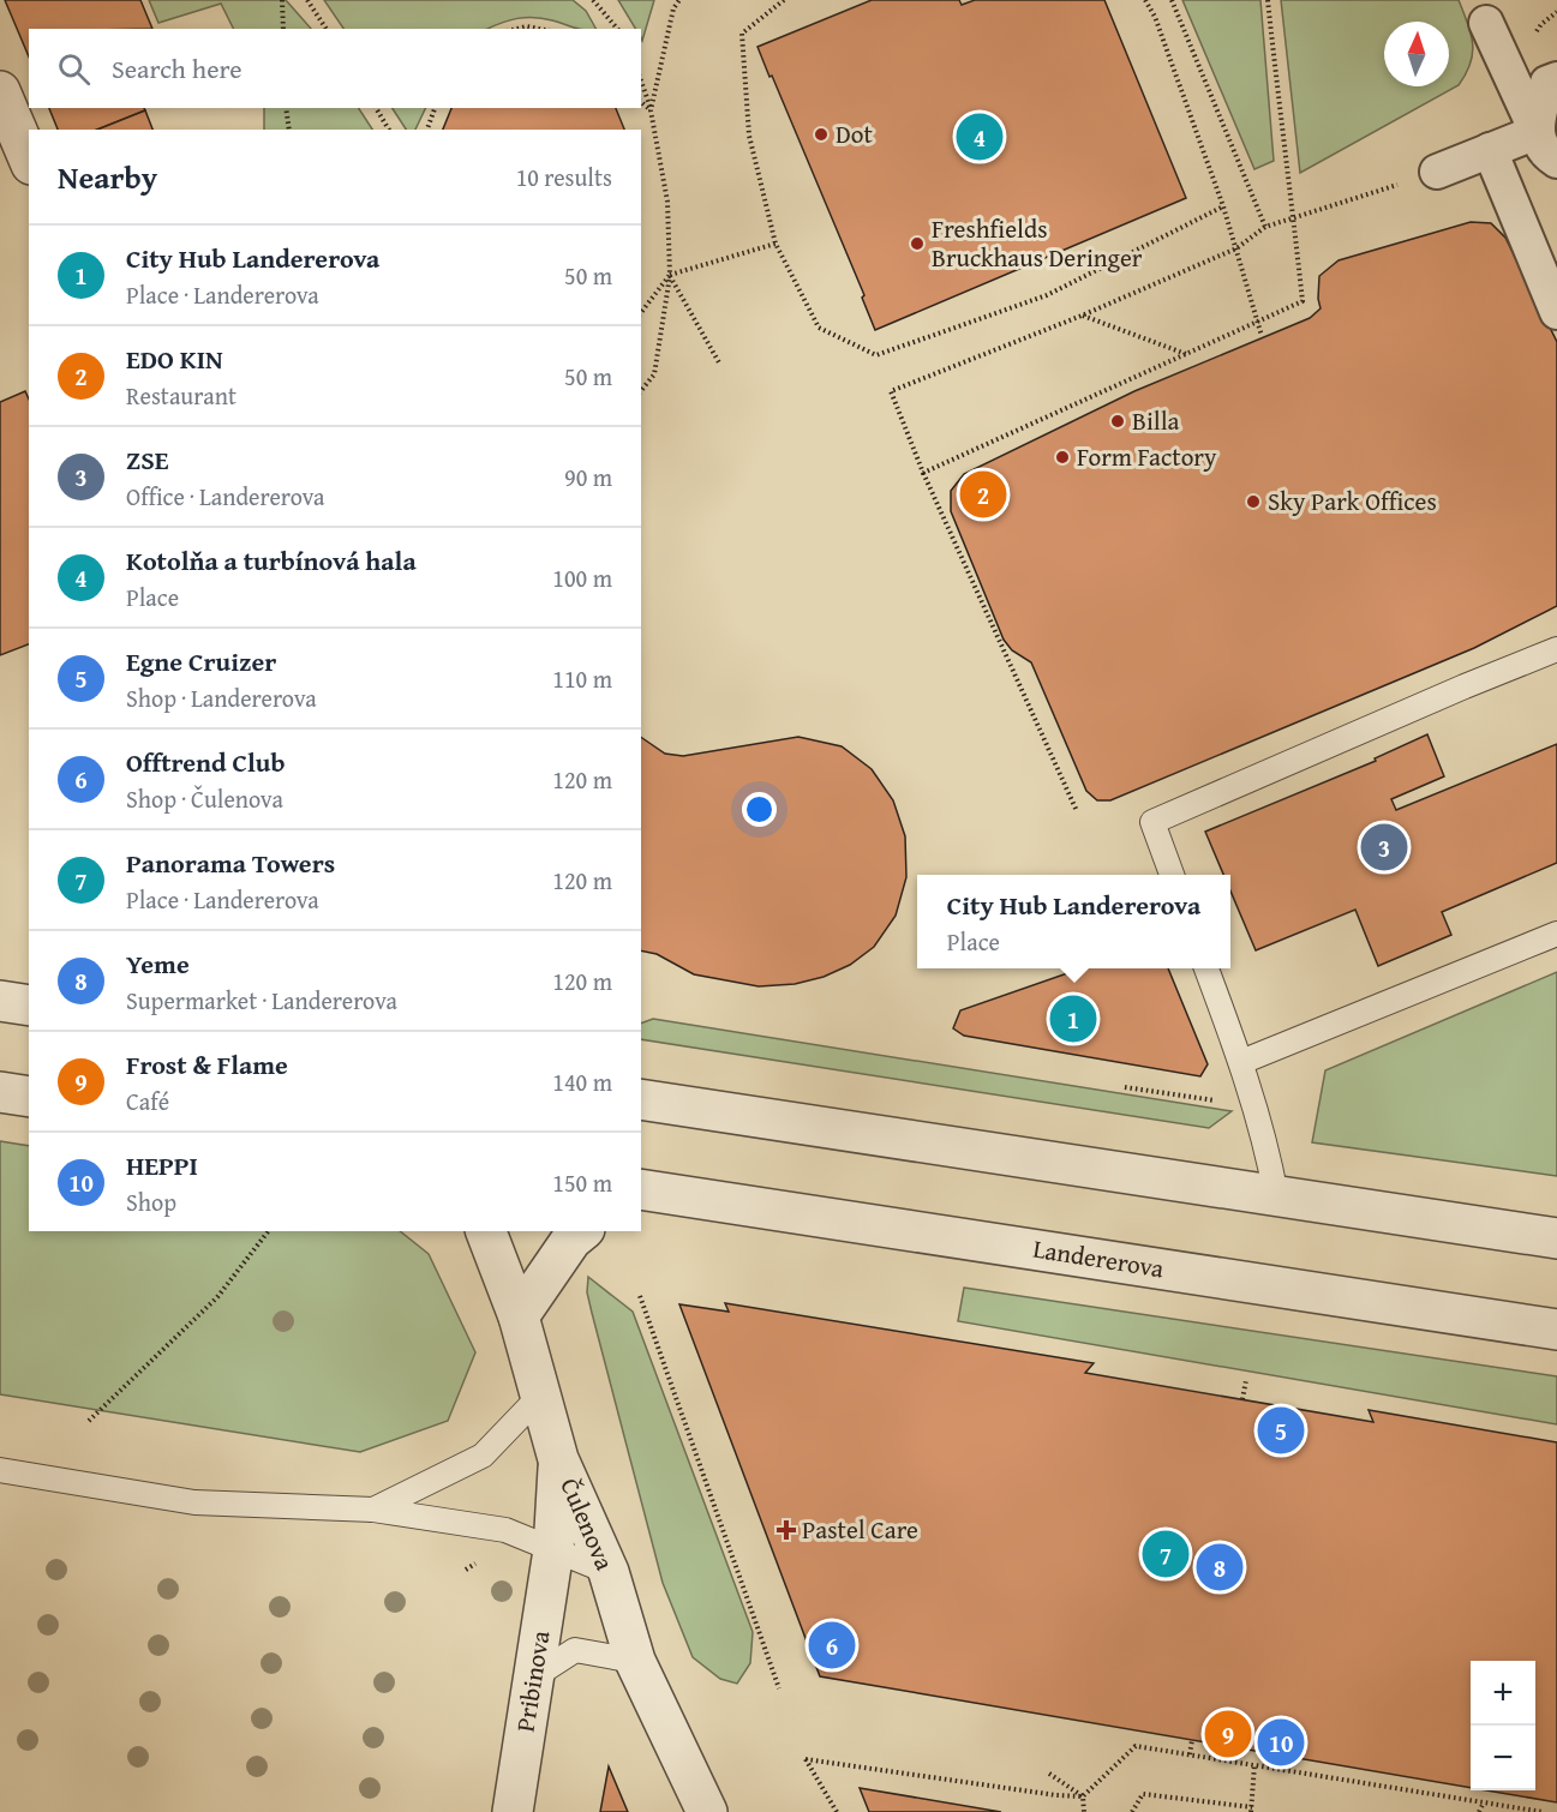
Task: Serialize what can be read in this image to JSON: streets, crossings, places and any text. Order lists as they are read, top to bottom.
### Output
{
  "streets": {
    "street": ["Landererova", "Čulenova", "Pribinova"]
  },
  "crossings": [
    ["Čulenova", "Pribinova"]
  ],
  "places": {
    "other": [
      "Dot",
      "Freshfields Bruckhaus Deringer",
      "Billa",
      "Form Factory",
      "Sky Park Offices"
    ],
    "health": ["Pastel Care"]
  },
  "north": "top",
  "page": {
    "search": "Search here",
    "pins": [
      "4",
      "2",
      "3",
      "1",
      "5",
      "7",
      "8",
      "6",
      "9",
      "10"
    ],
    "heading": ["Nearby", "10 results"],
    "list": [
      {
        "mark": "1",
        "name": "City Hub Landererova",
        "note": "Place · Landererova",
        "value": "50 m"
      },
      {
        "mark": "2",
        "name": "EDO KIN",
        "note": "Restaurant",
        "value": "50 m"
      },
      {
        "mark": "3",
        "name": "ZSE",
        "note": "Office · Landererova",
        "value": "90 m"
      },
      {
        "mark": "4",
        "name": "Kotolňa a turbínová hala",
        "note": "Place",
        "value": "100 m"
      },
      {
        "mark": "5",
        "name": "Egne Cruizer",
        "note": "Shop · Landererova",
        "value": "110 m"
      },
      {
        "mark": "6",
        "name": "Offtrend Club",
        "note": "Shop · Čulenova",
        "value": "120 m"
      },
      {
        "mark": "7",
        "name": "Panorama Towers",
        "note": "Place · Landererova",
        "value": "120 m"
      },
      {
        "mark": "8",
        "name": "Yeme",
        "note": "Supermarket · Landererova",
        "value": "120 m"
      },
      {
        "mark": "9",
        "name": "Frost & Flame",
        "note": "Café",
        "value": "140 m"
      },
      {
        "mark": "10",
        "name": "HEPPI",
        "note": "Shop",
        "value": "150 m"
      }
    ],
    "popup": ["City Hub Landererova", "Place"],
    "map_buttons": ["+", "−"]
  }
}
